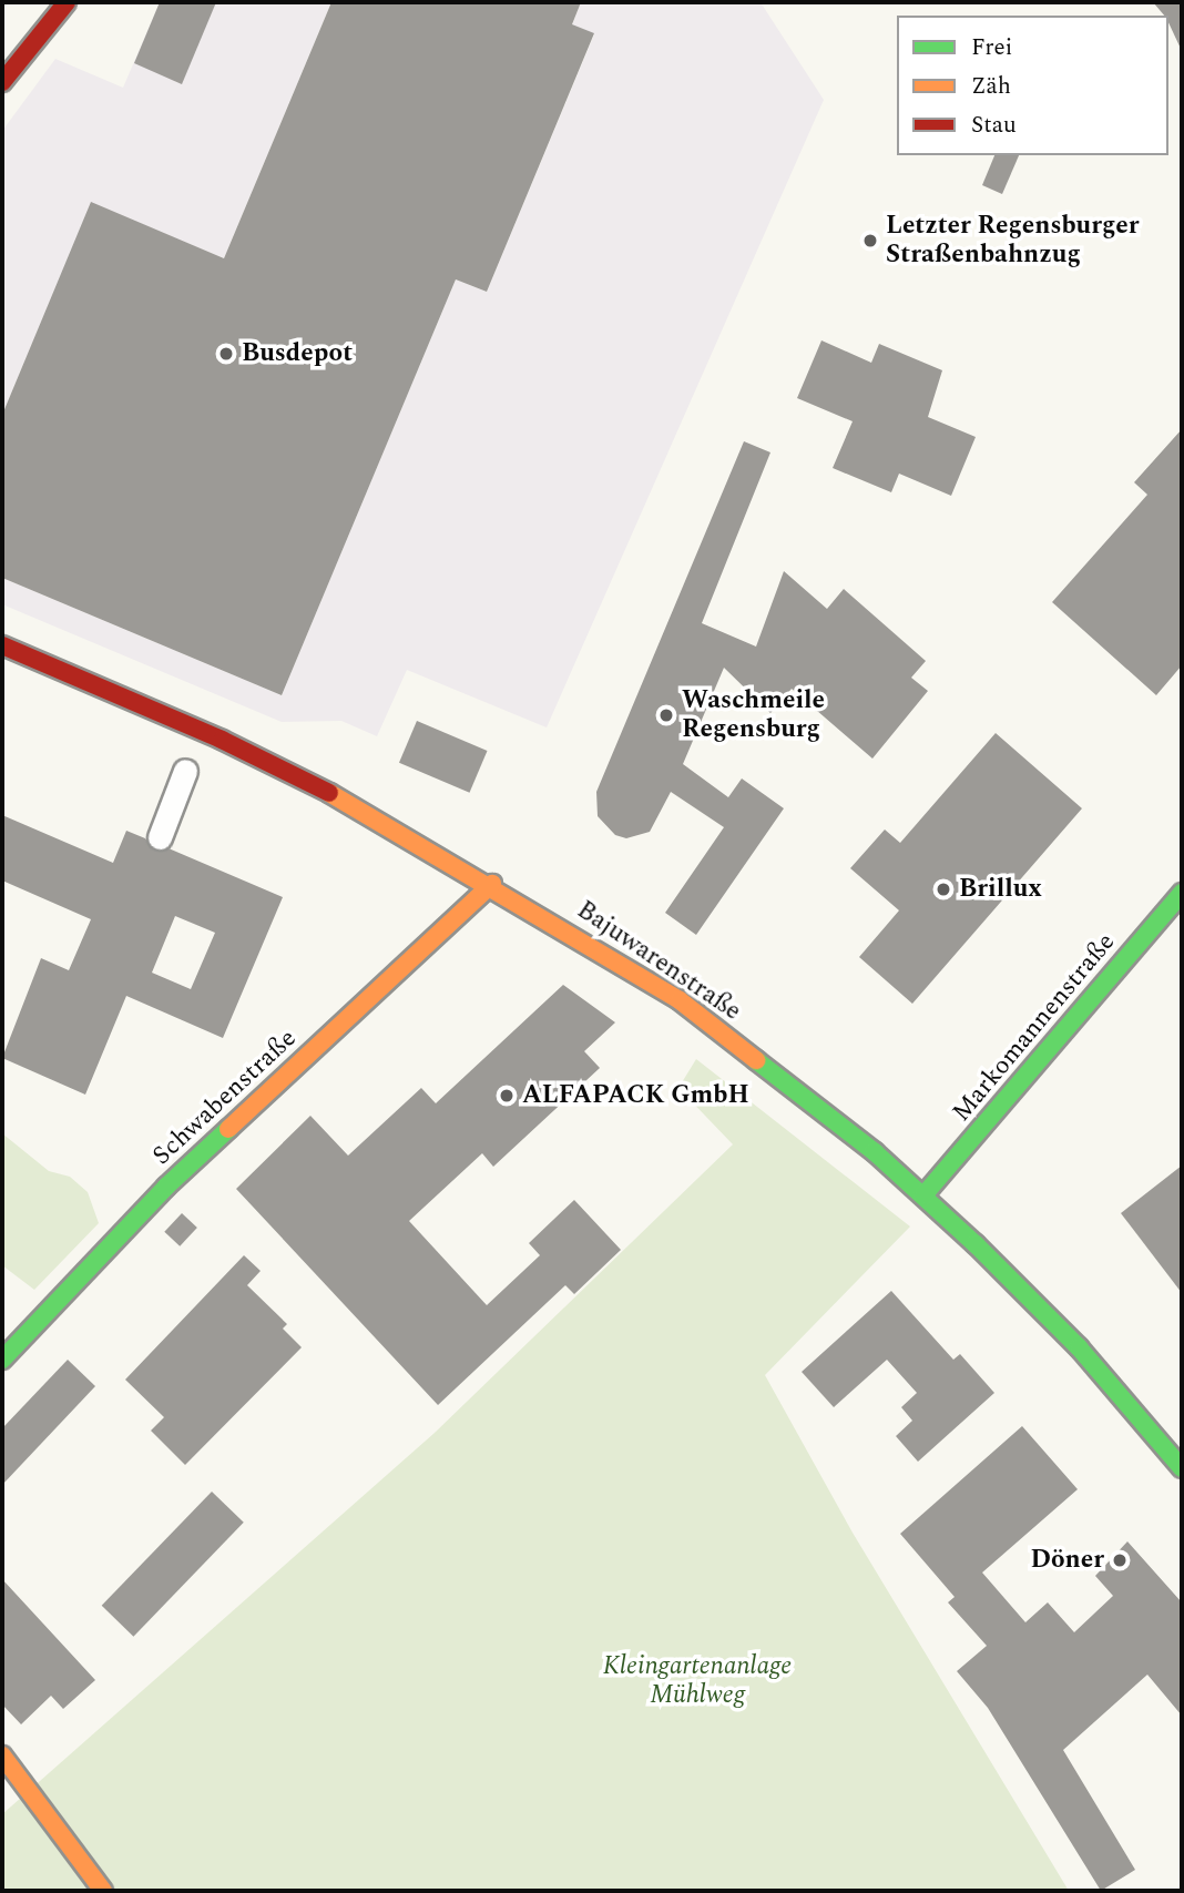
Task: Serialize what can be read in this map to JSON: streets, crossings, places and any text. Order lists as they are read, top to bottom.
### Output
{
  "streets": {
    "street": ["Bajuwarenstraße", "Markomannenstraße", "Schwabenstraße"]
  },
  "crossings": [
    ["Bajuwarenstraße", "Markomannenstraße"],
    ["Bajuwarenstraße", "Schwabenstraße"]
  ],
  "parks": ["Kleingartenanlage Mühlweg"],
  "places": [
    "Letzter Regensburger Straßenbahnzug",
    "Busdepot",
    "Waschmeile Regensburg",
    "Brillux",
    "ALFAPACK GmbH",
    "Döner"
  ],
  "legend": ["Frei", "Zäh", "Stau"]
}
